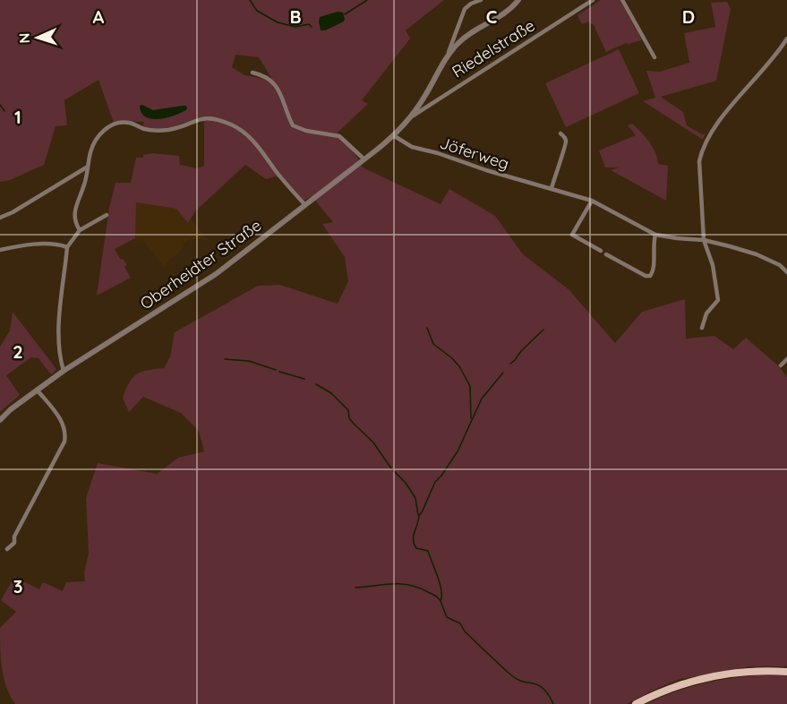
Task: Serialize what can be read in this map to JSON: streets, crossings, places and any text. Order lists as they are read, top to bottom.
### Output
{
  "streets": {
    "street": ["Riedelstraße", "Jöferweg", "Oberheidter Straße"]
  },
  "crossings": [
    ["Riedelstraße", "Oberheidter Straße"],
    ["Jöferweg", "Oberheidter Straße"]
  ],
  "north": "left",
  "grid": {
    "columns": [
      "A",
      "B",
      "C",
      "D"
    ],
    "rows": ["1", "2", "3"]
  }
}
